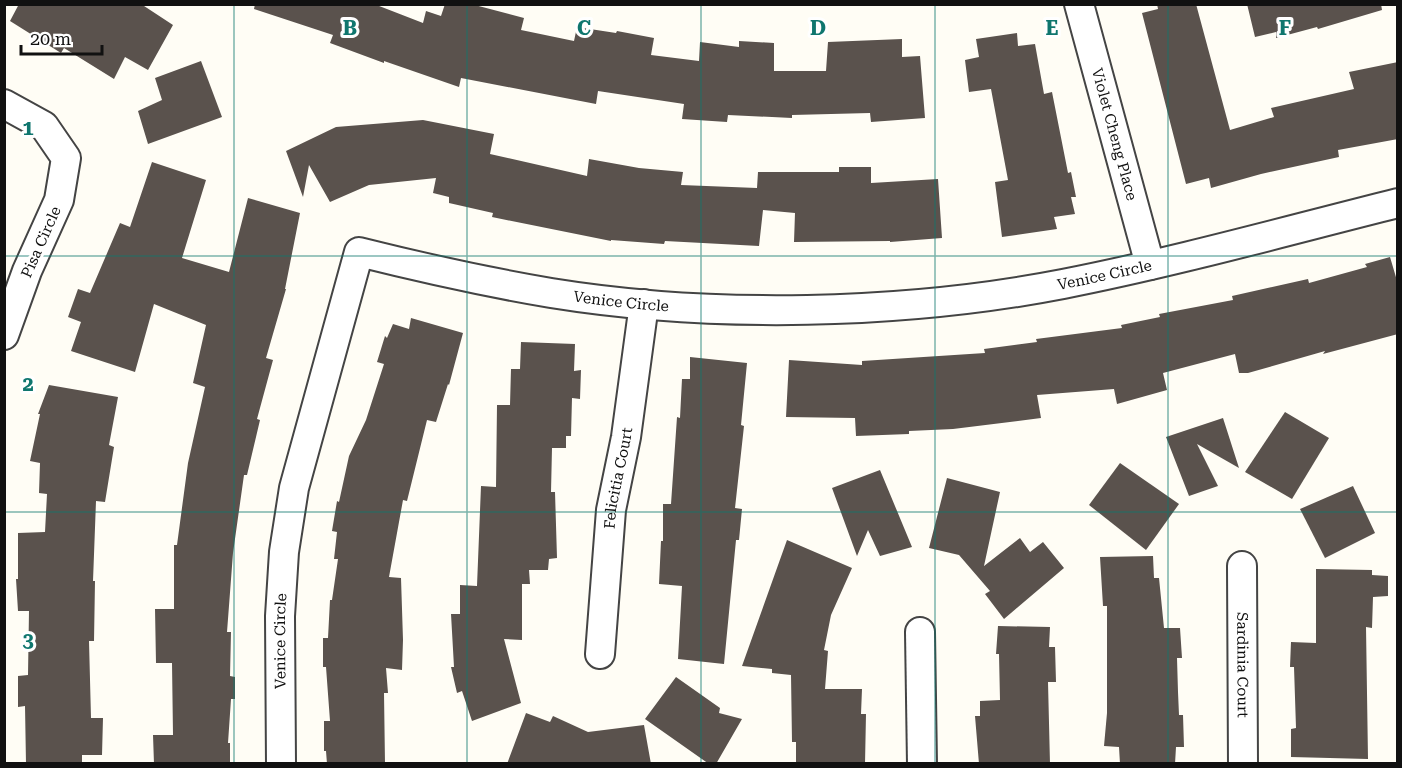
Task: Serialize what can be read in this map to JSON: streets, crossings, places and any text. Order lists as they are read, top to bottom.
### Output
{
  "streets": {
    "street": [
      "Violet Cheng Place",
      "Pisa Circle",
      "Venice Circle",
      "Felicitia Court",
      "Sardinia Court"
    ]
  },
  "crossings": [
    ["Violet Cheng Place", "Venice Circle"],
    ["Venice Circle", "Felicitia Court"]
  ],
  "scale_bar": "20 m",
  "grid": {
    "columns": [
      "B",
      "C",
      "D",
      "E",
      "F"
    ],
    "rows": ["1", "2", "3"]
  }
}
